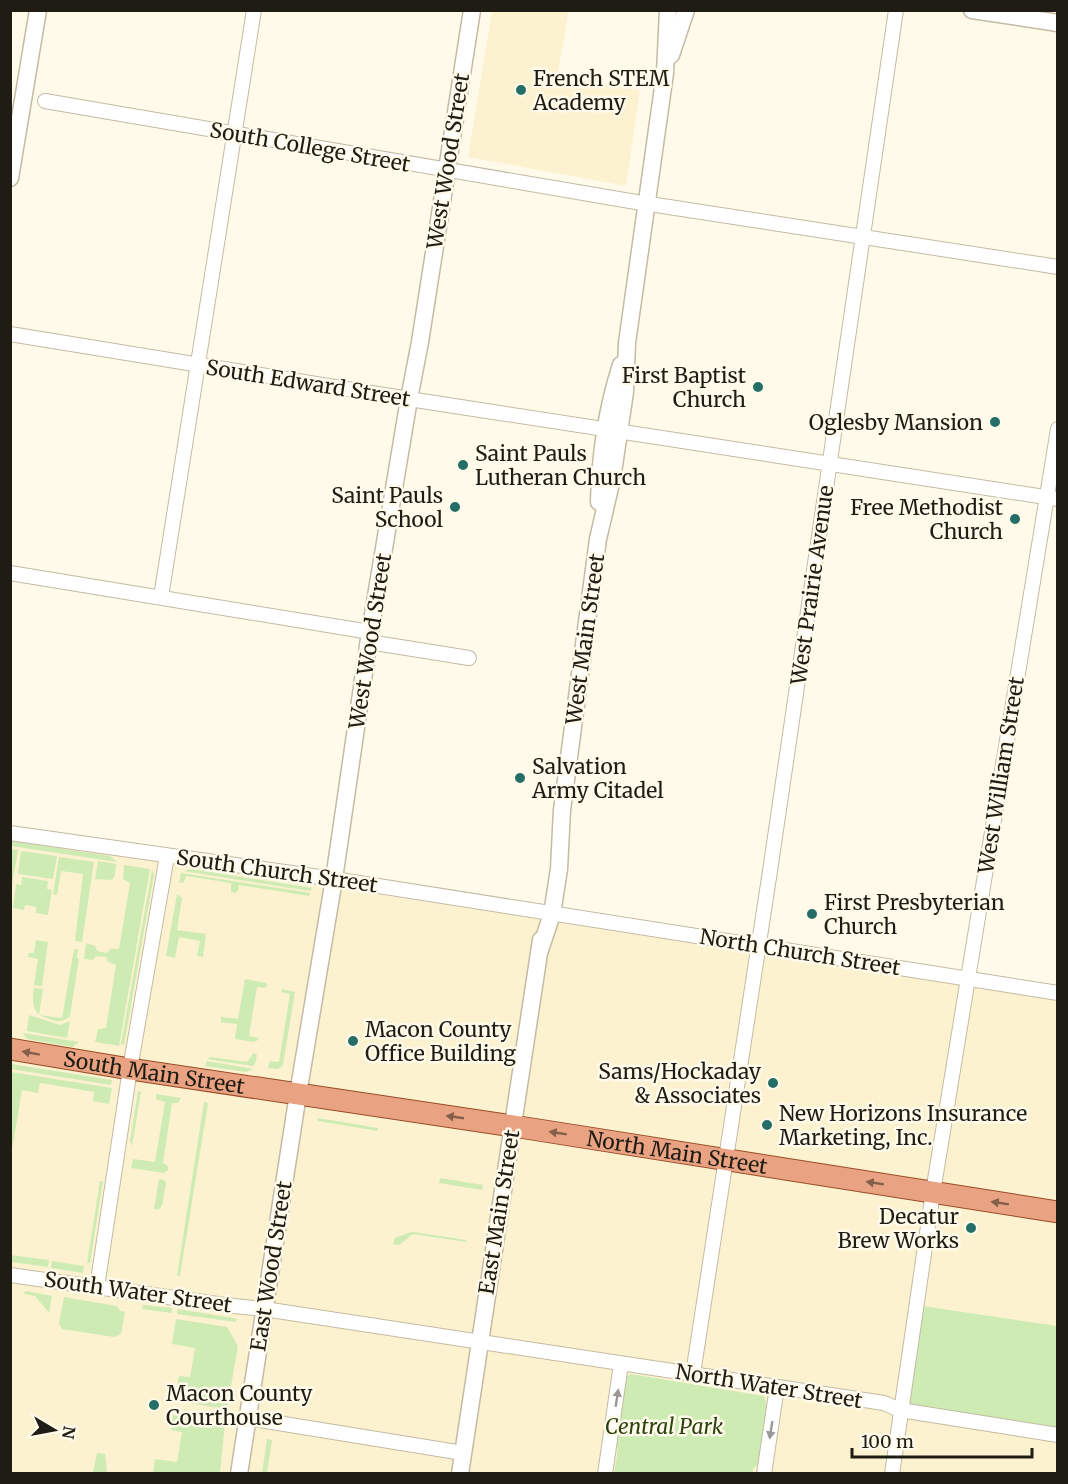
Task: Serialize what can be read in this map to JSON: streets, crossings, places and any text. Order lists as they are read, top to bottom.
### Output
{
  "streets": {
    "main road": ["South Main Street", "North Main Street"],
    "street": [
      "South College Street",
      "West Wood Street",
      "South Edward Street",
      "West Prairie Avenue",
      "West Main Street",
      "West William Street",
      "South Church Street",
      "North Church Street",
      "East Main Street",
      "East Wood Street",
      "South Water Street",
      "North Water Street"
    ]
  },
  "crossings": [
    ["South College Street", "West Wood Street"],
    ["South College Street", "West Prairie Avenue"],
    ["South College Street", "West Main Street"],
    ["West Wood Street", "South Edward Street"],
    ["West Wood Street", "South Church Street"],
    ["West Wood Street", "South Main Street"],
    ["West Wood Street", "North Main Street"],
    ["West Wood Street", "East Wood Street"],
    ["South Edward Street", "West Prairie Avenue"],
    ["South Edward Street", "West Main Street"],
    ["South Edward Street", "West William Street"],
    ["West Prairie Avenue", "North Church Street"],
    ["West Prairie Avenue", "North Main Street"],
    ["West Prairie Avenue", "North Water Street"],
    ["West Main Street", "South Church Street"],
    ["West Main Street", "North Church Street"],
    ["West Main Street", "East Main Street"],
    ["West William Street", "North Church Street"],
    ["West William Street", "North Main Street"],
    ["West William Street", "North Water Street"],
    ["South Church Street", "North Church Street"],
    ["South Main Street", "North Main Street"],
    ["South Main Street", "East Wood Street"],
    ["North Main Street", "East Main Street"],
    ["North Main Street", "East Wood Street"],
    ["East Main Street", "South Water Street"],
    ["East Main Street", "North Water Street"],
    ["East Wood Street", "South Water Street"],
    ["South Water Street", "North Water Street"]
  ],
  "one_way": ["South Main Street", "North Main Street"],
  "parks": ["Central Park"],
  "places": [
    "French STEM Academy",
    "First Baptist Church",
    "Oglesby Mansion",
    "Saint Pauls Lutheran Church",
    "Saint Pauls School",
    "Free Methodist Church",
    "Salvation Army Citadel",
    "First Presbyterian Church",
    "Macon County Office Building",
    "Sams/Hockaday & Associates",
    "New Horizons Insurance Marketing, Inc.",
    "Decatur Brew Works",
    "Macon County Courthouse"
  ],
  "scale_bar": "100 m",
  "north": "right"
}
